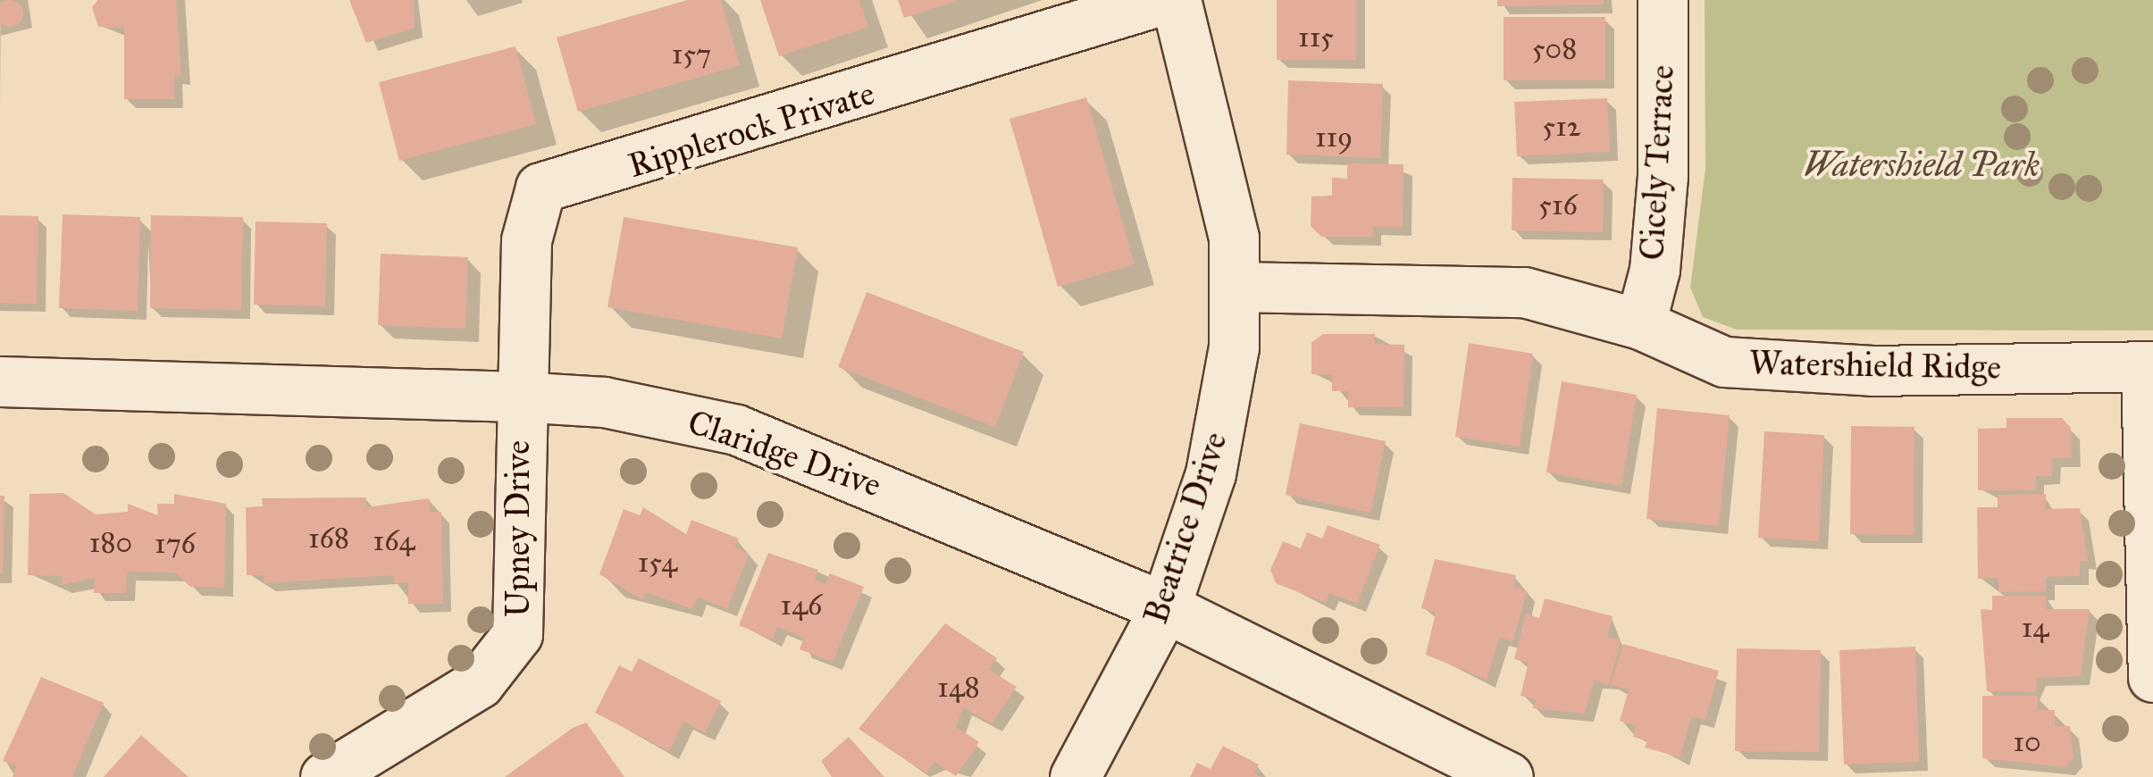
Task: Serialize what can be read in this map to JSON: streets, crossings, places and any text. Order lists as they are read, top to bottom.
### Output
{
  "streets": {
    "street": [
      "Ripplerock Private",
      "Cicely Terrace",
      "Watershield Ridge",
      "Claridge Drive",
      "Beatrice Drive",
      "Upney Drive"
    ]
  },
  "crossings": [
    ["Ripplerock Private", "Claridge Drive"],
    ["Ripplerock Private", "Upney Drive"],
    ["Cicely Terrace", "Watershield Ridge"],
    ["Watershield Ridge", "Beatrice Drive"],
    ["Claridge Drive", "Beatrice Drive"],
    ["Claridge Drive", "Upney Drive"]
  ],
  "parks": ["Watershield Park"],
  "house_numbers": [
    "115",
    "508",
    "157",
    "512",
    "119",
    "516",
    "168",
    "164",
    "180",
    "176",
    "154",
    "146",
    "14",
    "148",
    "10"
  ]
}
